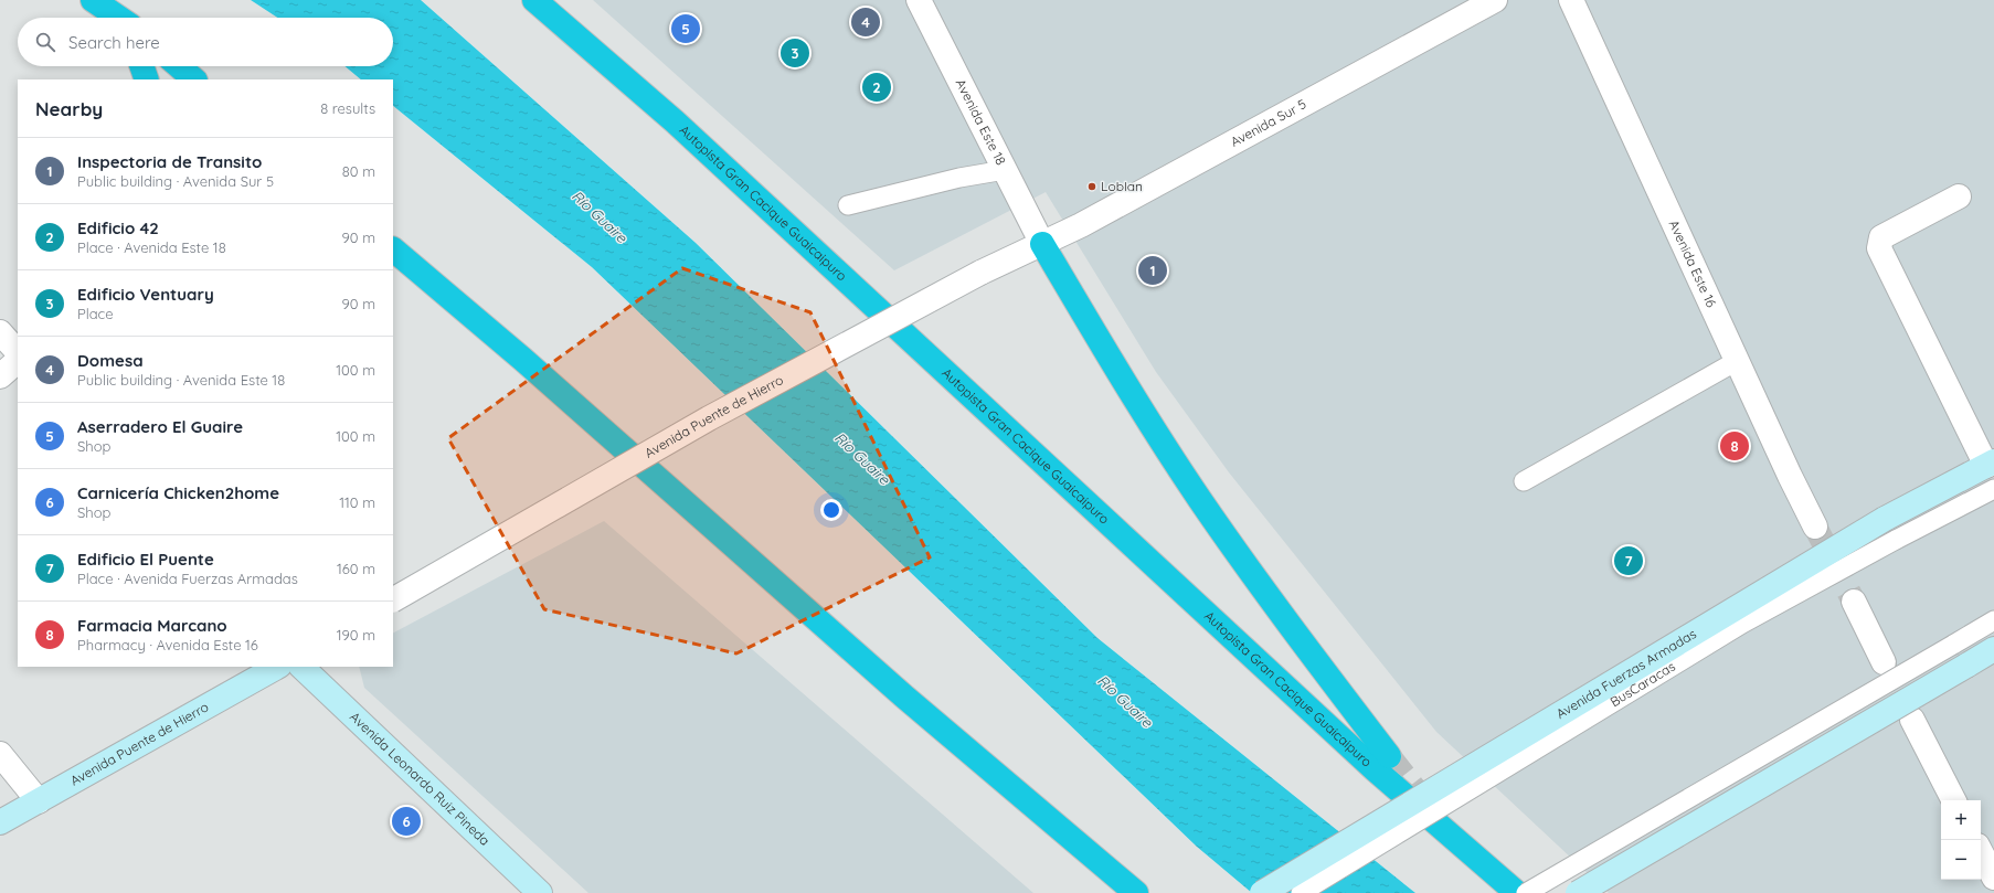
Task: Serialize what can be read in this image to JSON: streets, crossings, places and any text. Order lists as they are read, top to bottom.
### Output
{
  "streets": {
    "highway": ["Autopista Gran Cacique Guaicaipuro"],
    "main road": ["Avenida Puente de Hierro", "Avenida Fuerzas Armadas", "Avenida Leonardo Ruiz Pineda"],
    "street": ["Avenida Este 18", "Avenida Sur 5", "Avenida Este 16"],
    "lane": ["BusCaracas"]
  },
  "crossings": [
    ["Avenida Este 18", "Avenida Sur 5"],
    ["Avenida Este 18", "Avenida Puente de Hierro"],
    ["Avenida Sur 5", "Avenida Puente de Hierro"]
  ],
  "water": ["Río Guaire"],
  "places": ["Loblan"],
  "page": {
    "pins": [
      "4",
      "5",
      "3",
      "2",
      "1",
      "8",
      "7",
      "6"
    ],
    "search": "Search here",
    "heading": ["Nearby", "8 results"],
    "list": [
      {
        "mark": "1",
        "name": "Inspectoria de Transito",
        "note": "Public building · Avenida Sur 5",
        "value": "80 m"
      },
      {
        "mark": "2",
        "name": "Edificio 42",
        "note": "Place · Avenida Este 18",
        "value": "90 m"
      },
      {
        "mark": "3",
        "name": "Edificio Ventuary",
        "note": "Place",
        "value": "90 m"
      },
      {
        "mark": "4",
        "name": "Domesa",
        "note": "Public building · Avenida Este 18",
        "value": "100 m"
      },
      {
        "mark": "5",
        "name": "Aserradero El Guaire",
        "note": "Shop",
        "value": "100 m"
      },
      {
        "mark": "6",
        "name": "Carnicería Chicken2home",
        "note": "Shop",
        "value": "110 m"
      },
      {
        "mark": "7",
        "name": "Edificio El Puente",
        "note": "Place · Avenida Fuerzas Armadas",
        "value": "160 m"
      },
      {
        "mark": "8",
        "name": "Farmacia Marcano",
        "note": "Pharmacy · Avenida Este 16",
        "value": "190 m"
      }
    ],
    "map_buttons": ["+", "−"]
  }
}
